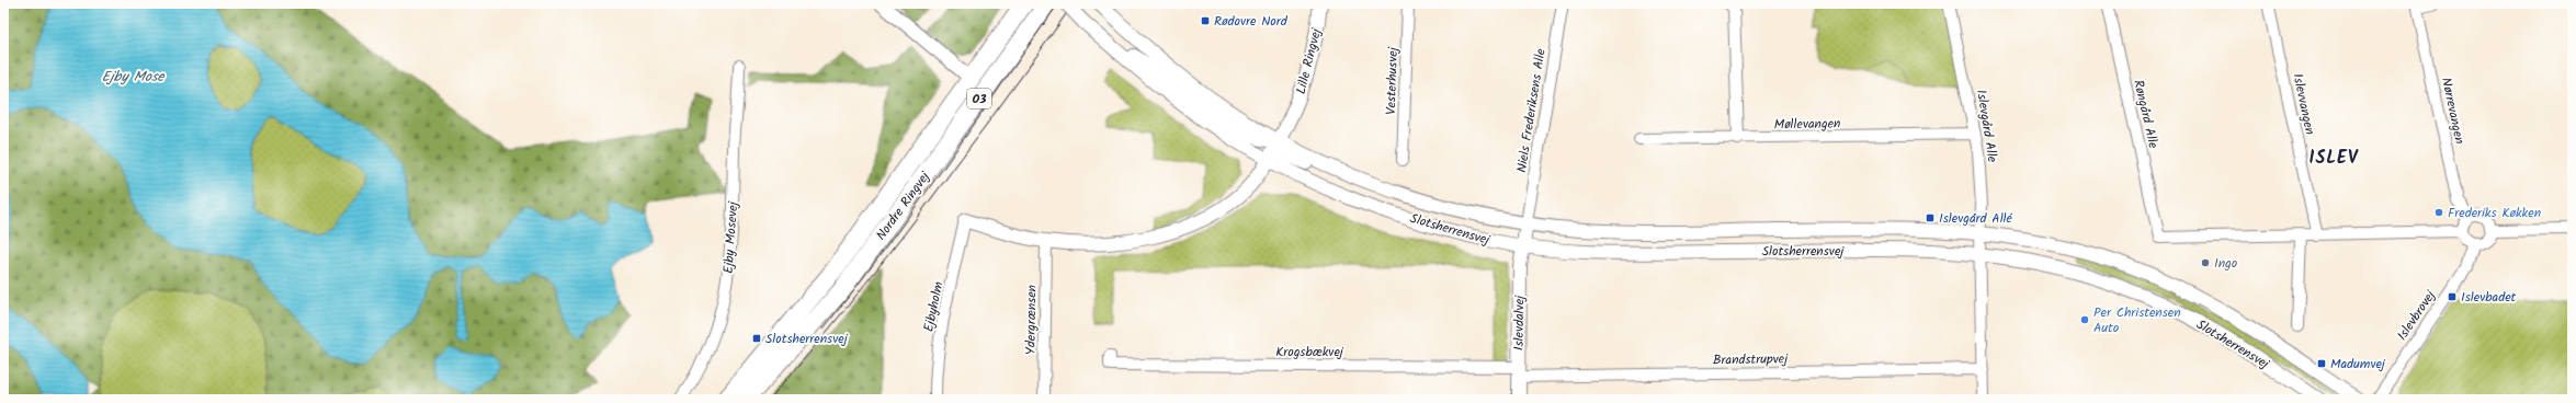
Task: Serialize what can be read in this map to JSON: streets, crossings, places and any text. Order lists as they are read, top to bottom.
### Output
{
  "streets": {
    "main road": ["O3", "Nordre Ringvej"],
    "street": [
      "Lille Ringvej",
      "Vesterhusvej",
      "Islevvangen",
      "Niels Frederiksens Alle",
      "Nørrevangen",
      "Røngård Alle",
      "Møllevangen",
      "Islevgård Alle",
      "Slotsherrensvej",
      "Ejby Mosevej",
      "Ejbyholm",
      "Islevbrovej",
      "Ydergrænsen",
      "Islevdalvej",
      "Krogsbækvej",
      "Brandstrupvej"
    ]
  },
  "crossings": [
    ["Lille Ringvej", "Slotsherrensvej"],
    ["Niels Frederiksens Alle", "Slotsherrensvej"],
    ["Niels Frederiksens Alle", "Islevdalvej"],
    ["Nørrevangen", "Islevbrovej"],
    ["Møllevangen", "Islevgård Alle"],
    ["Islevgård Alle", "Slotsherrensvej"],
    ["Islevgård Alle", "Brandstrupvej"],
    ["Slotsherrensvej", "Islevdalvej"],
    ["Islevdalvej", "Krogsbækvej"],
    ["Islevdalvej", "Brandstrupvej"],
    ["Krogsbækvej", "Brandstrupvej"]
  ],
  "districts": ["ISLEV"],
  "water": ["Ejby Mose"],
  "places": {
    "transit": [
      "Rødovre Nord",
      "Islevgård Allé",
      "Islevbadet",
      "Slotsherrensvej",
      "Madumvej"
    ],
    "other": ["Frederiks Køkken", "Ingo", "Per Christensen Auto"]
  }
}
